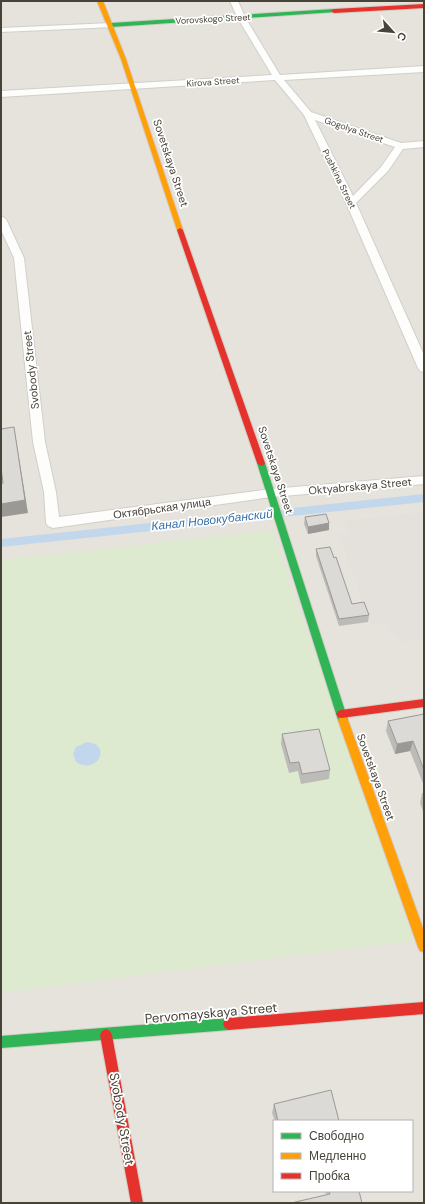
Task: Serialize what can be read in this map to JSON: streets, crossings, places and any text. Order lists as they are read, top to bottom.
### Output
{
  "streets": {
    "main road": [
      "Vorovskogo Street",
      "Sovetskaya Street",
      "Svobody Street",
      "Pervomayskaya Street"
    ],
    "street": [
      "Kirova Street",
      "Gogolya Street",
      "Pushkina Street",
      "Oktyabrskaya Street",
      "Октябрьская улица"
    ]
  },
  "crossings": [
    ["Vorovskogo Street", "Sovetskaya Street"],
    ["Vorovskogo Street", "Pushkina Street"],
    ["Kirova Street", "Sovetskaya Street"],
    ["Kirova Street", "Pushkina Street"],
    ["Gogolya Street", "Pushkina Street"],
    ["Sovetskaya Street", "Oktyabrskaya Street"],
    ["Sovetskaya Street", "Октябрьская улица"],
    ["Svobody Street", "Октябрьская улица"],
    ["Svobody Street", "Pervomayskaya Street"],
    ["Oktyabrskaya Street", "Октябрьская улица"]
  ],
  "water": ["Канал Новокубанский"],
  "legend": ["Свободно", "Медленно", "Пробка"],
  "north": "bottom right"
}
